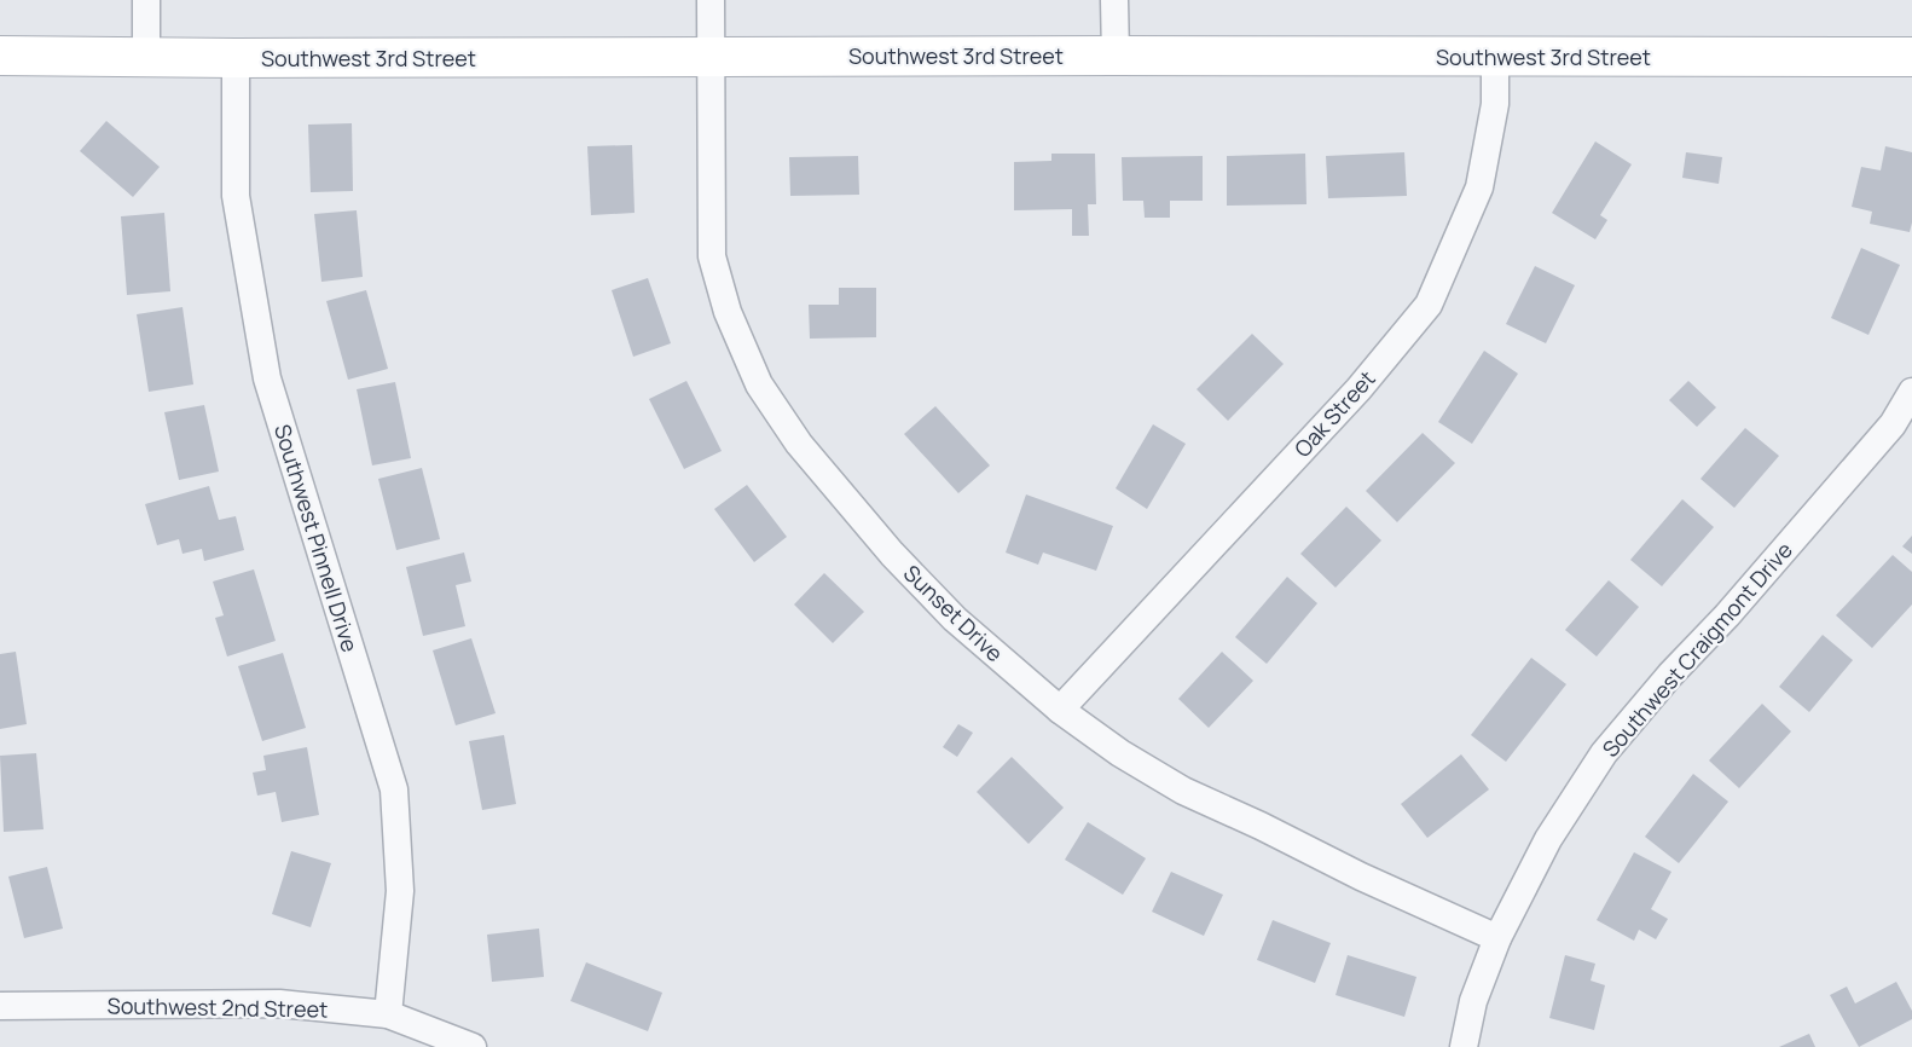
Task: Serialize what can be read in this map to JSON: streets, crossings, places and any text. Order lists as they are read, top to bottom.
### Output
{
  "streets": {
    "main road": ["Southwest 3rd Street"],
    "street": [
      "Oak Street",
      "Southwest Pinnell Drive",
      "Sunset Drive",
      "Southwest Craigmont Drive",
      "Southwest 2nd Street"
    ]
  },
  "crossings": [
    ["Southwest 3rd Street", "Oak Street"],
    ["Southwest 3rd Street", "Southwest Pinnell Drive"],
    ["Southwest 3rd Street", "Sunset Drive"],
    ["Oak Street", "Sunset Drive"],
    ["Southwest Pinnell Drive", "Southwest 2nd Street"],
    ["Sunset Drive", "Southwest Craigmont Drive"]
  ]
}
